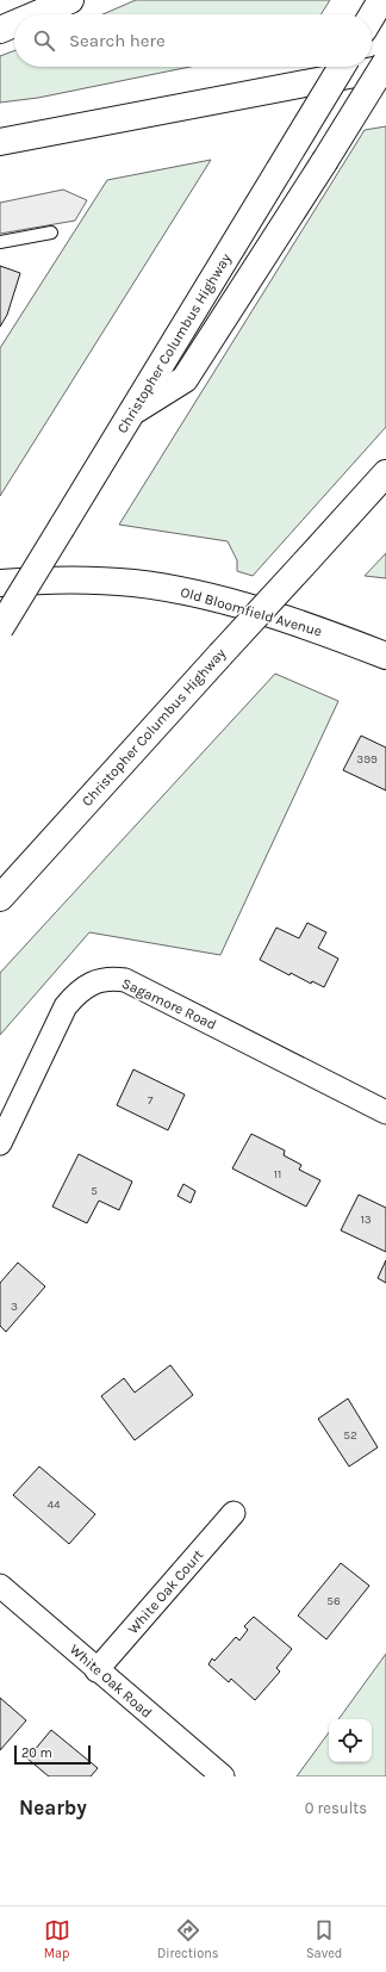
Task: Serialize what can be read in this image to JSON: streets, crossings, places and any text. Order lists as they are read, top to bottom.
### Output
{
  "streets": {
    "main road": ["Christopher Columbus Highway", "Old Bloomfield Avenue"],
    "street": ["Sagamore Road", "White Oak Court", "White Oak Road"]
  },
  "crossings": [
    ["White Oak Court", "White Oak Road"]
  ],
  "house_numbers": [
    "399",
    "7",
    "11",
    "5",
    "13",
    "3",
    "52",
    "44",
    "56"
  ],
  "scale_bar": "20 m",
  "page": {
    "search": "Search here",
    "scale": "20 m",
    "heading": ["Nearby", "0 results"],
    "nav": ["Map", "Directions", "Saved"]
  }
}
